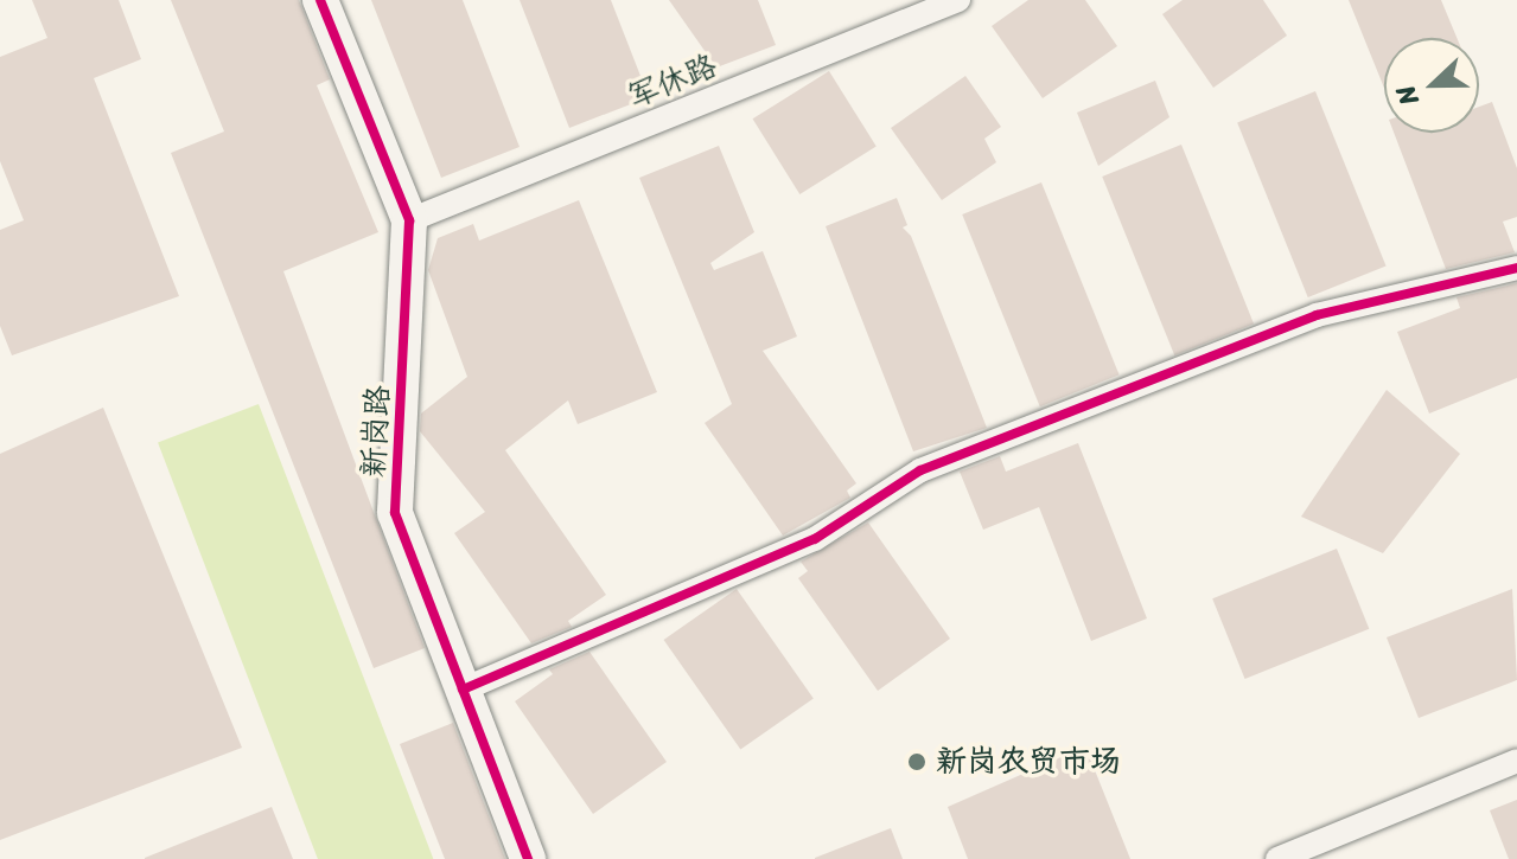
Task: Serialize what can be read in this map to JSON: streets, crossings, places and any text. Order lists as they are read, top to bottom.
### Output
{
  "streets": {
    "street": ["军休路", "新岗路"]
  },
  "crossings": [
    ["军休路", "新岗路"]
  ],
  "places": ["新岗农贸市场"],
  "north": "left"
}
